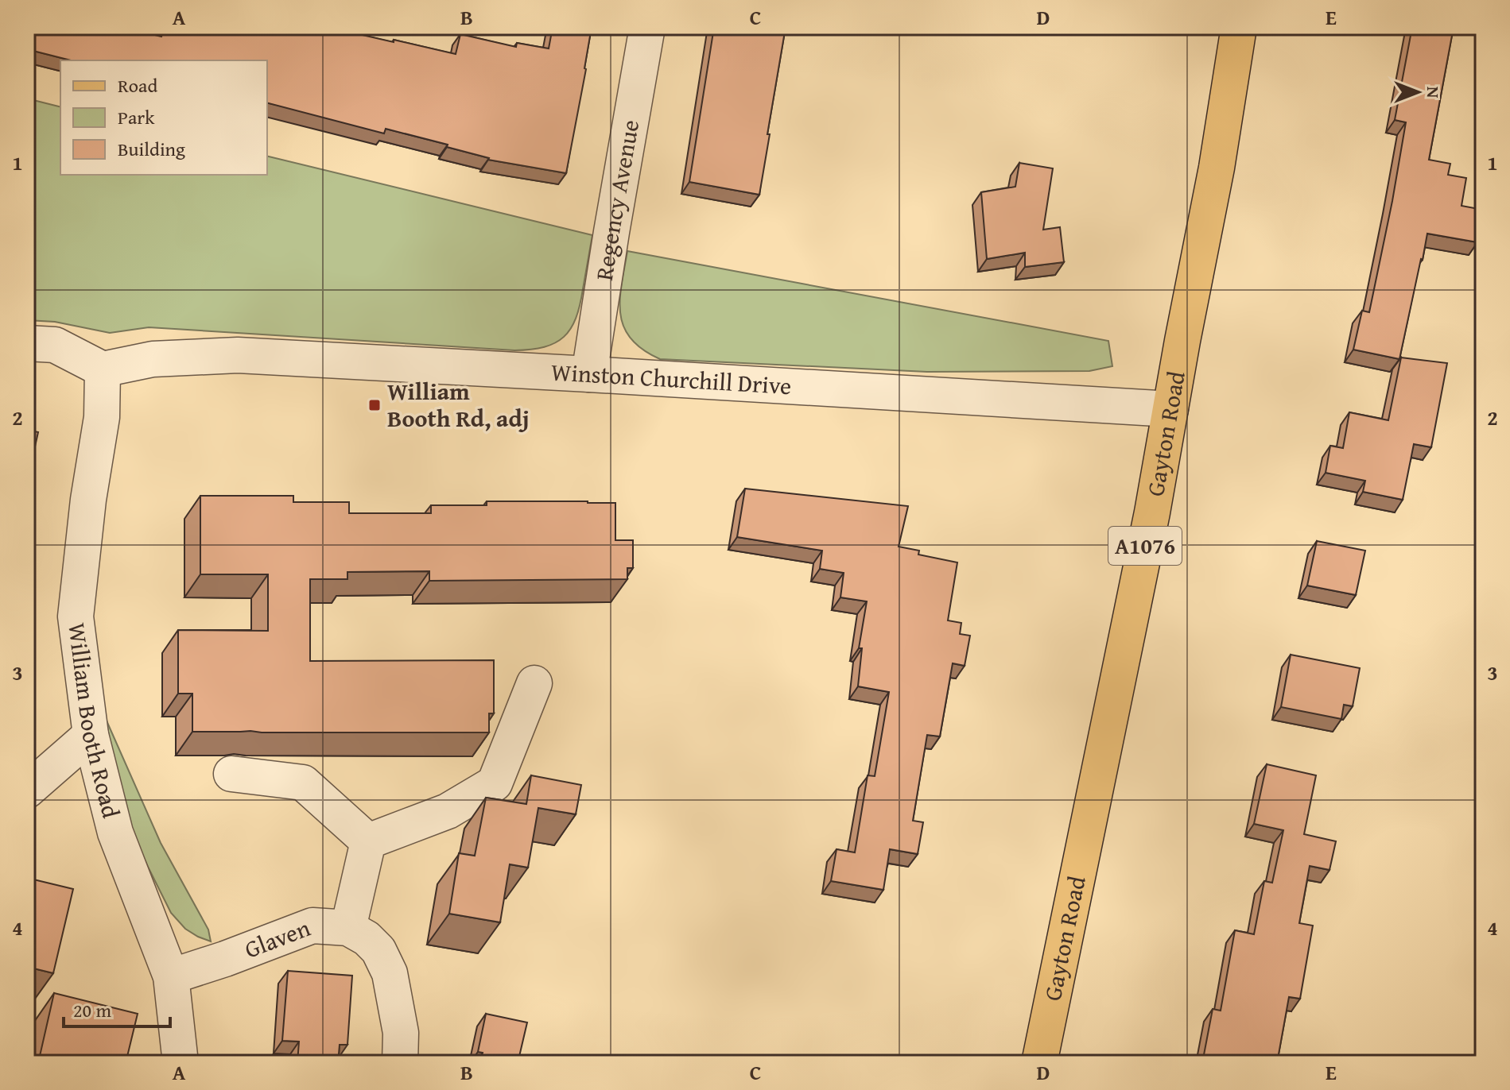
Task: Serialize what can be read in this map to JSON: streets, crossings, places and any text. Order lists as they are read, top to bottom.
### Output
{
  "streets": {
    "main road": ["Gayton Road", "A1076"],
    "street": [
      "Regency Avenue",
      "Winston Churchill Drive",
      "William Booth Road",
      "Glaven"
    ]
  },
  "crossings": [
    ["Regency Avenue", "Winston Churchill Drive"],
    ["Winston Churchill Drive", "Gayton Road"],
    ["Winston Churchill Drive", "William Booth Road"],
    ["William Booth Road", "Glaven"]
  ],
  "places": {
    "transit": ["William Booth Rd, adj"]
  },
  "legend": ["Road", "Park", "Building"],
  "scale_bar": "20 m",
  "north": "right",
  "grid": {
    "columns": [
      "A",
      "B",
      "C",
      "D",
      "E"
    ],
    "rows": [
      "1",
      "2",
      "3",
      "4"
    ]
  }
}
